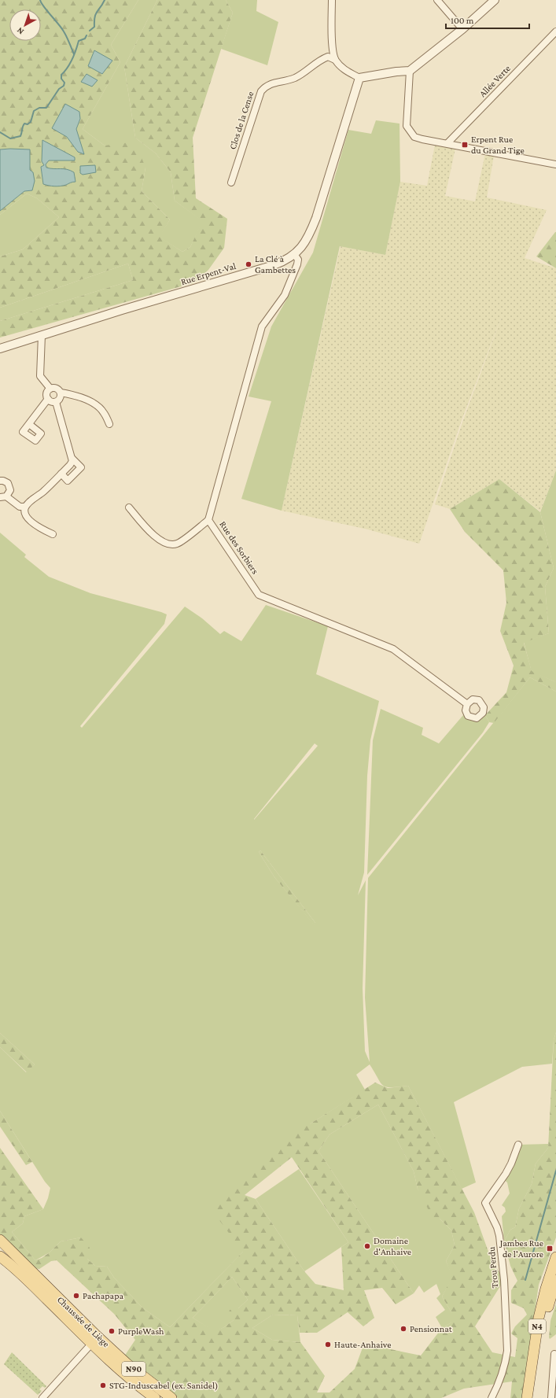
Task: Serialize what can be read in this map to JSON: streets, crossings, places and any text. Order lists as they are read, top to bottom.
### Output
{
  "streets": {
    "main road": ["Chaussée de Liège", "N4", "N90"],
    "street": [
      "Allée Verte",
      "Clos de la Cense",
      "Rue Erpent-Val",
      "Rue des Sorbiers",
      "Trou Perdu"
    ]
  },
  "crossings": [
    ["Rue Erpent-Val", "Rue des Sorbiers"],
    ["Chaussée de Liège", "N90"]
  ],
  "places": {
    "transit": ["Erpent Rue du Grand Tige", "Jambes Rue de l'Aurore"],
    "other": [
      "La Clé à Gambettes",
      "Domaine d'Anhaive",
      "Pachapapa",
      "Pensionnat",
      "PurpleWash",
      "Haute-Anhaive",
      "STG-Induscabel (ex. Sanidel)"
    ]
  },
  "scale_bar": "100 m",
  "north": "bottom left"
}
